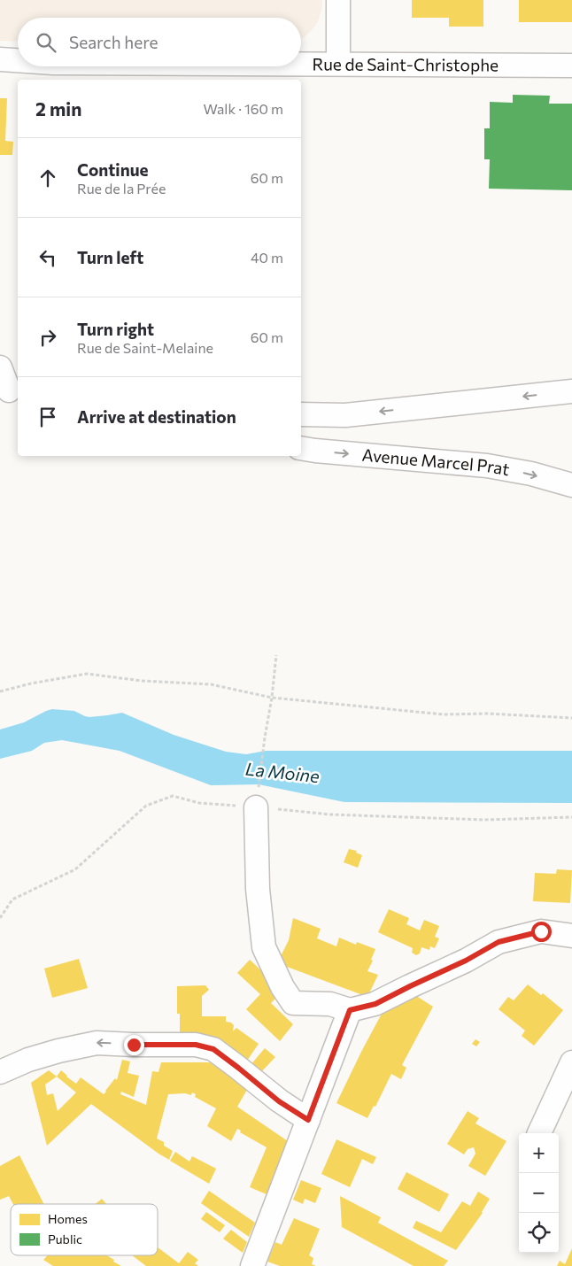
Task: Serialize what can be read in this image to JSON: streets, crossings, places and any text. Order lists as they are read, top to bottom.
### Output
{
  "streets": {
    "street": ["Rue de Saint-Christophe", "Avenue Marcel Prat"]
  },
  "water": ["La Moine"],
  "legend": ["Homes", "Public"],
  "page": {
    "search": "Search here",
    "heading": ["2 min", "Walk · 160 m"],
    "list": [
      ["Continue", "Rue de la Prée", "60 m"],
      ["Turn left", "40 m"],
      ["Turn right", "Rue de Saint-Melaine", "60 m"],
      "Arrive at destination"
    ],
    "map_buttons": ["+", "−"]
  }
}
